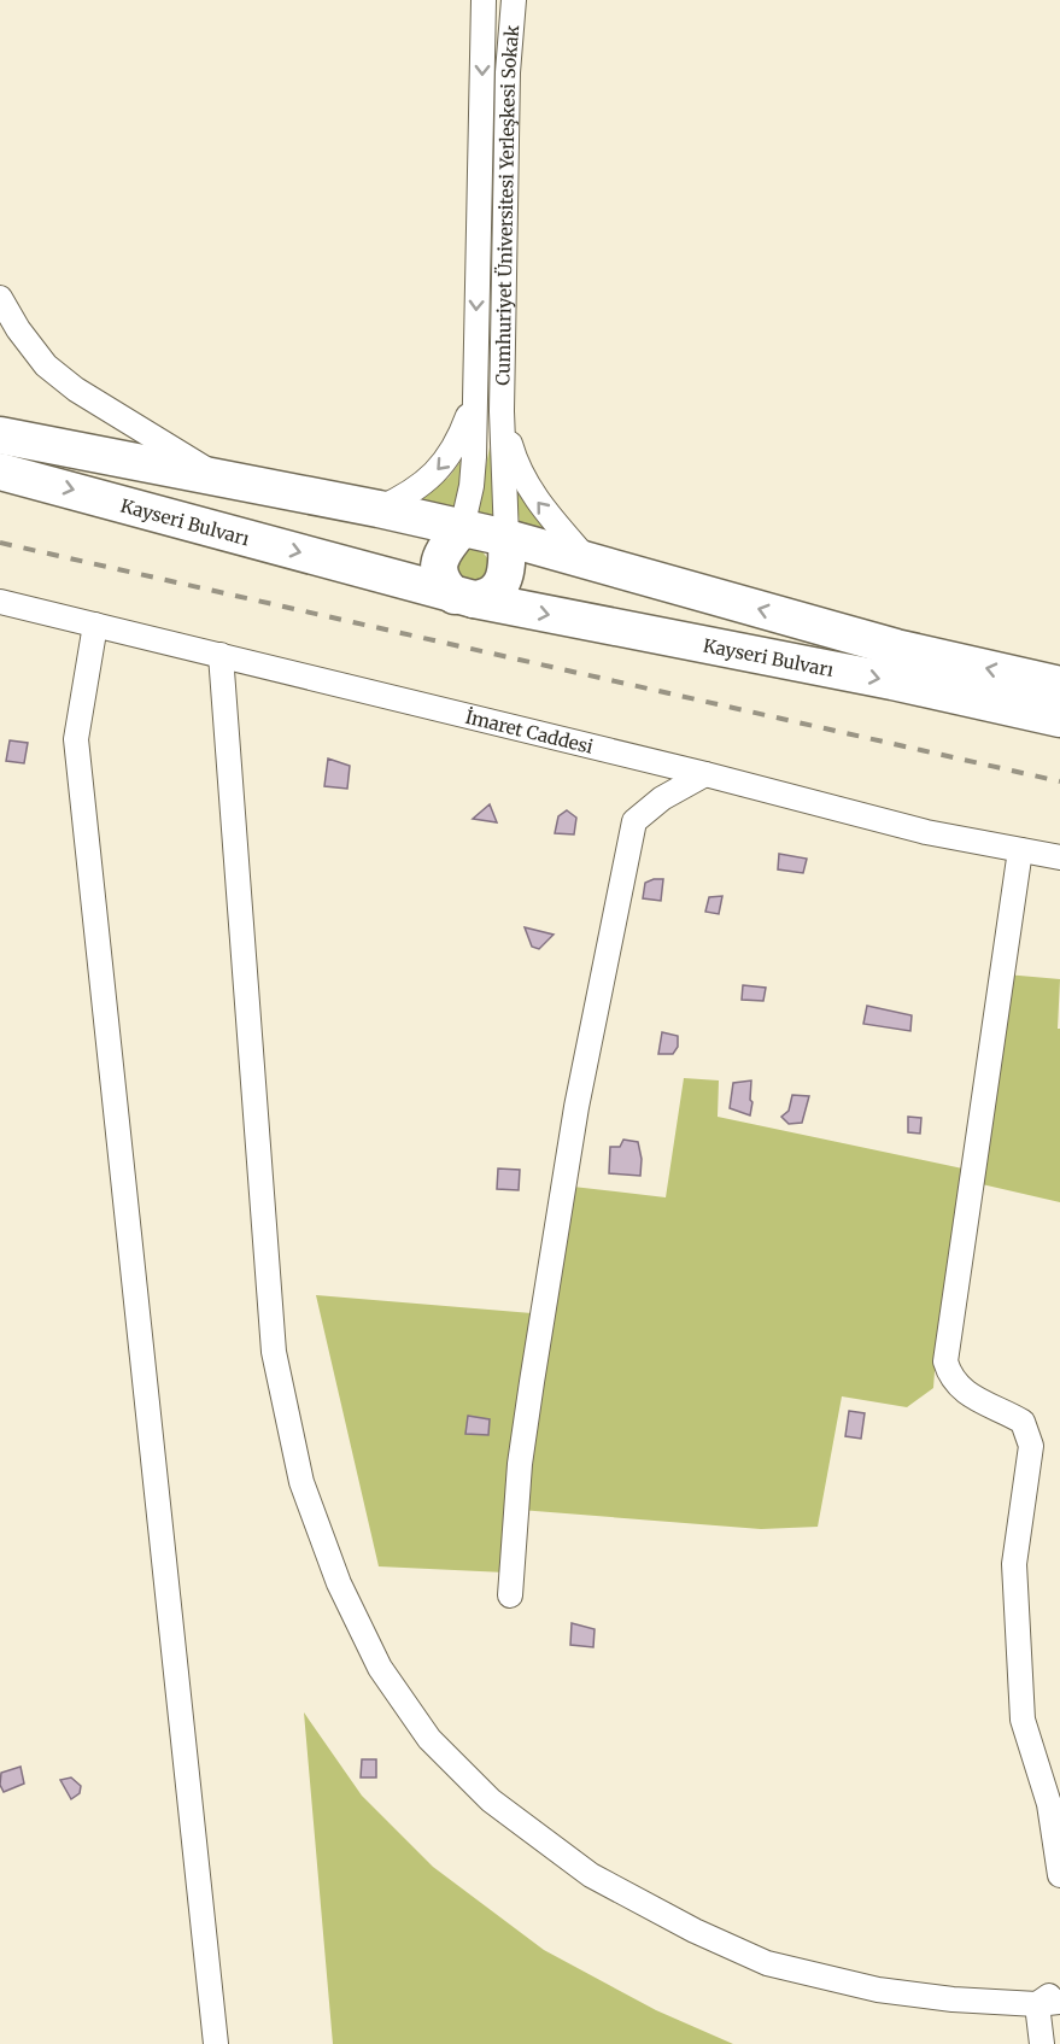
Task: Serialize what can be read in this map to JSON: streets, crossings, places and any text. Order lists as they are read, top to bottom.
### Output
{
  "streets": {
    "highway": ["Kayseri Bulvarı"],
    "street": ["Cumhuriyet Üniversitesi Yerleşkesi Sokak", "İmaret Caddesi"]
  },
  "crossings": [
    ["Cumhuriyet Üniversitesi Yerleşkesi Sokak", "Kayseri Bulvarı"]
  ]
}
